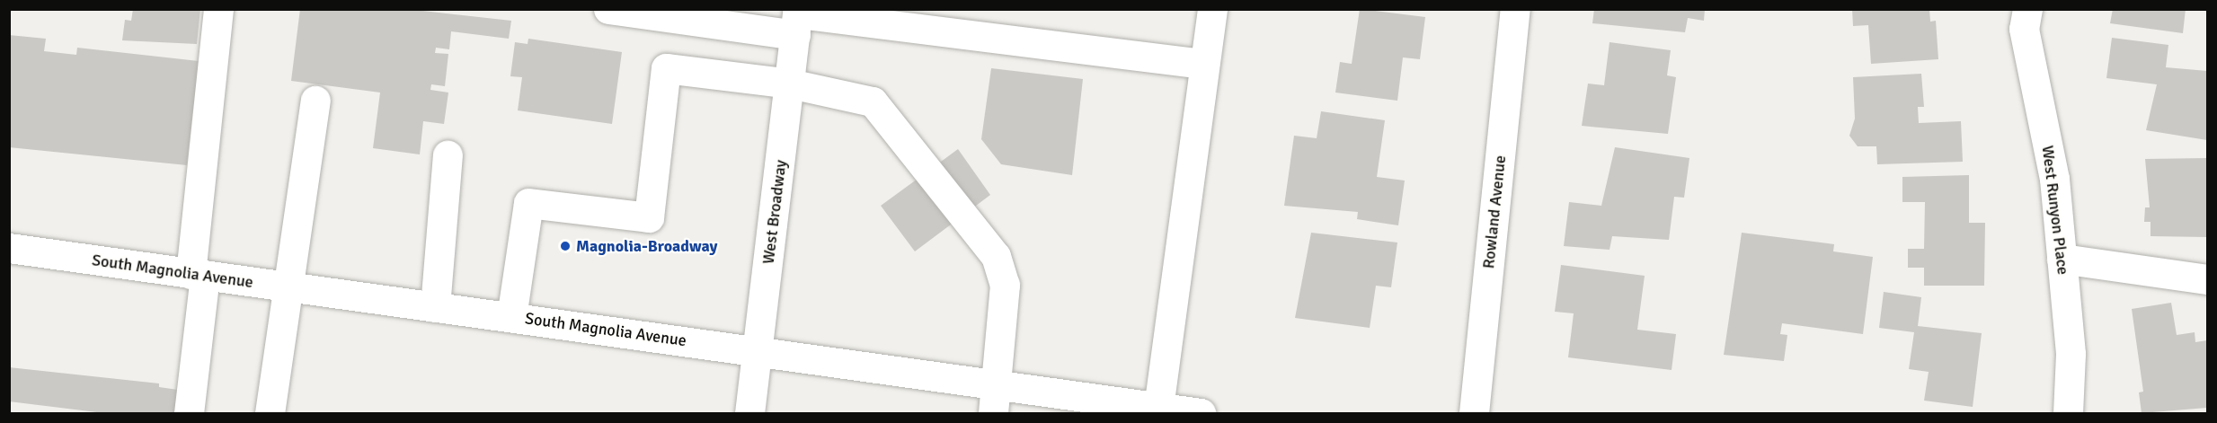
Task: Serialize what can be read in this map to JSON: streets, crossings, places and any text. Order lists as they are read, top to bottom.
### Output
{
  "streets": {
    "main road": [
      "West Runyon Place",
      "West Broadway",
      "Rowland Avenue",
      "South Magnolia Avenue"
    ]
  },
  "crossings": [
    ["West Broadway", "South Magnolia Avenue"]
  ],
  "places": ["Magnolia-Broadway"]
}
